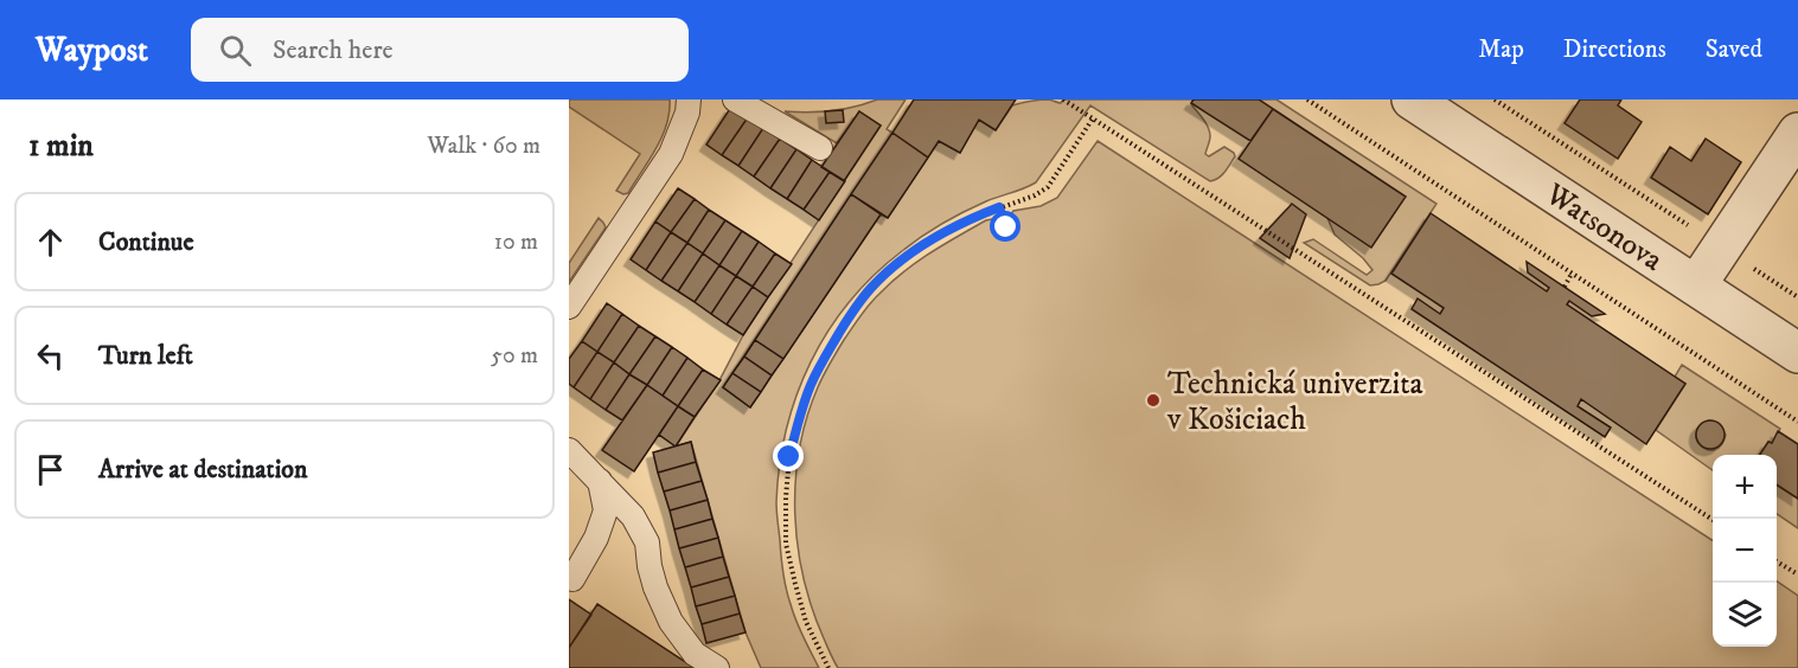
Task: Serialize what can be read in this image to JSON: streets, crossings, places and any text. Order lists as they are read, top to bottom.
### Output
{
  "streets": {
    "street": ["Watsonova"]
  },
  "places": ["Technická univerzita v Košiciach"],
  "page": {
    "header": "Waypost",
    "search": "Search here",
    "nav": ["Map", "Directions", "Saved"],
    "heading": ["1 min", "Walk · 60 m"],
    "list": [
      ["Continue", "10 m"],
      ["Turn left", "50 m"],
      "Arrive at destination"
    ],
    "map_buttons": ["+", "−"]
  }
}
